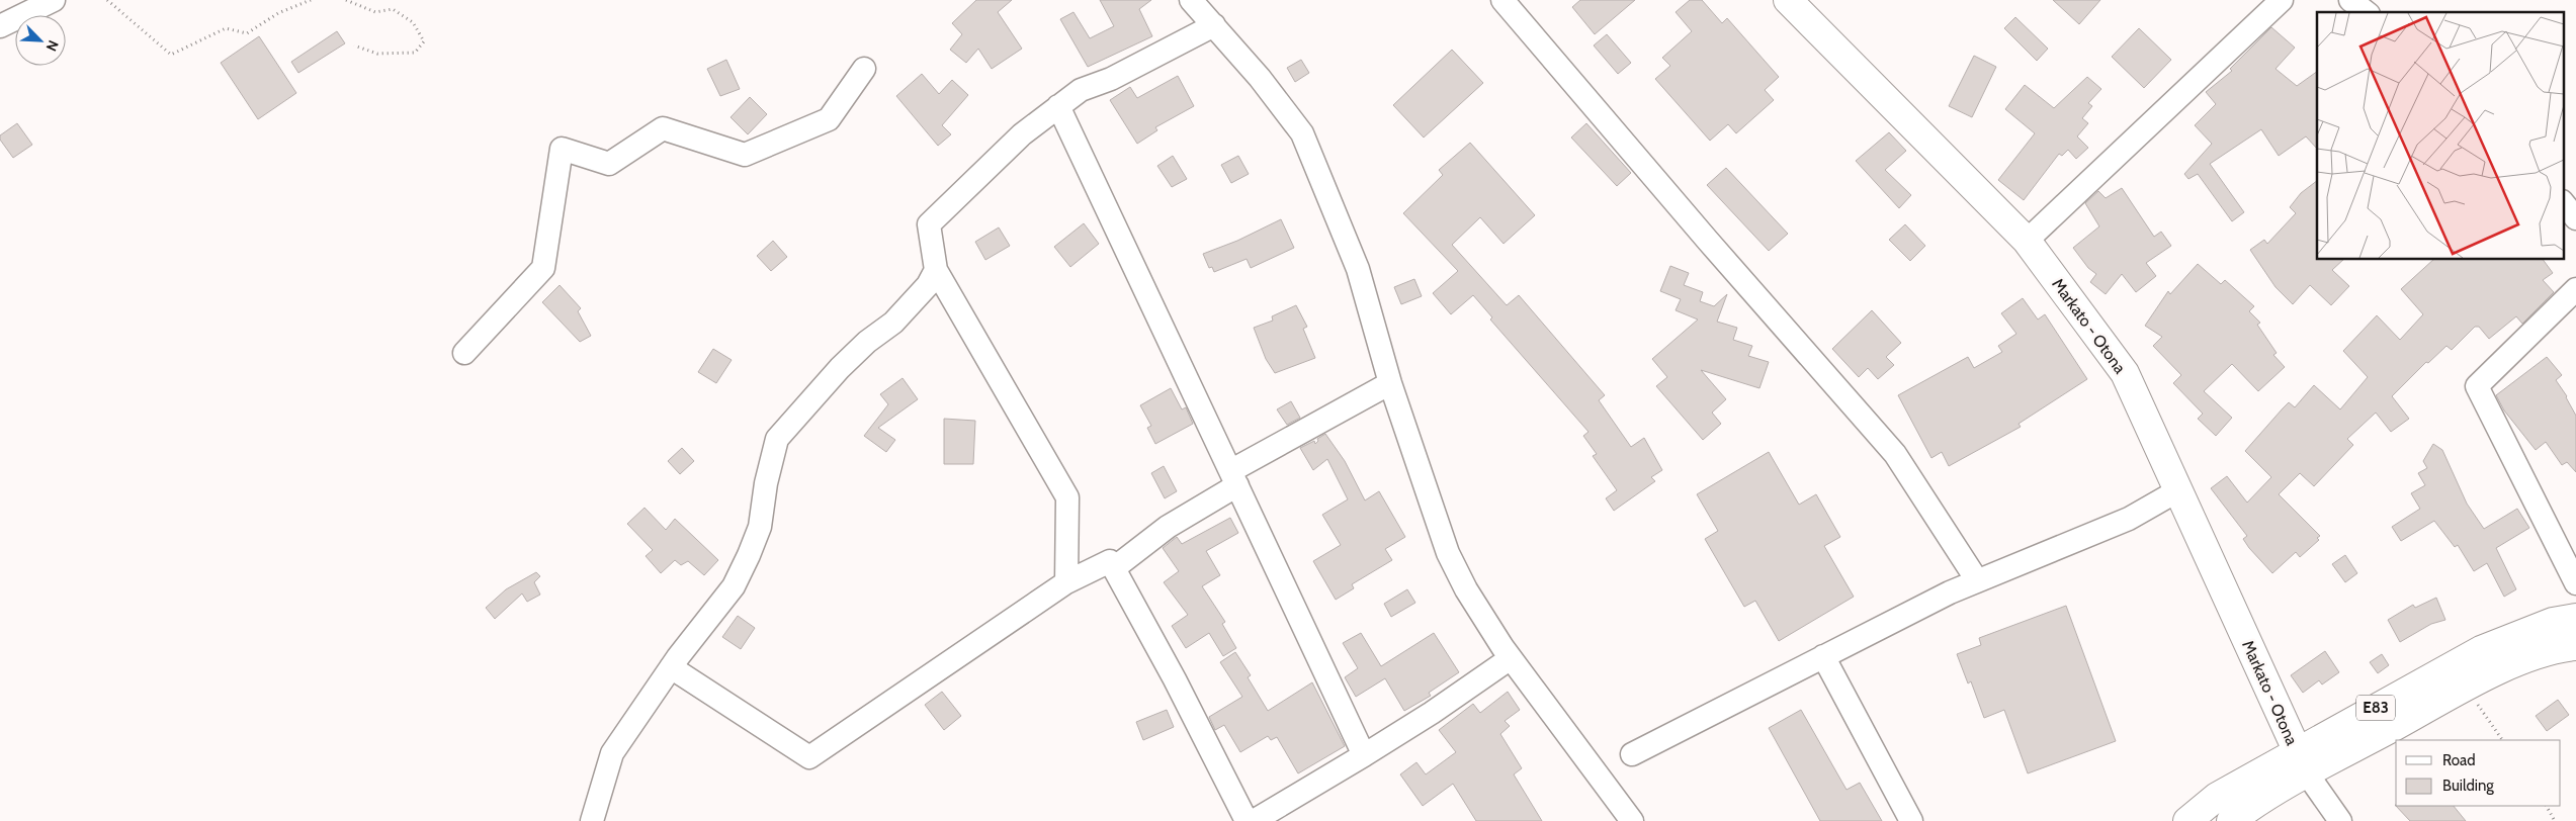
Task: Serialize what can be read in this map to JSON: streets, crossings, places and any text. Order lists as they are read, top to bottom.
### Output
{
  "streets": {
    "main road": ["Markato - Otona", "E83"]
  },
  "crossings": [
    ["Markato - Otona", "E83"]
  ],
  "legend": ["Road", "Building"],
  "north": "bottom right"
}
